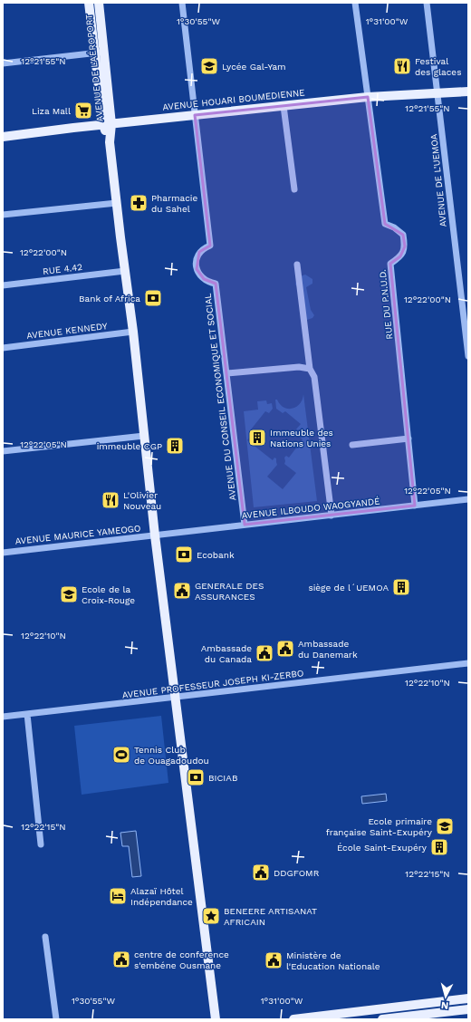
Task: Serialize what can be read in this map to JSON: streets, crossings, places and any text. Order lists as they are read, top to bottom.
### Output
{
  "streets": {
    "main road": ["AVENUE DE L'AÉROPORT", "AVENUE HOUARI BOUMEDIENNE"],
    "street": [
      "AVENUE DE L'UEMOA",
      "RUE 4.42",
      "RUE DU P.N.U.D.",
      "AVENUE KENNEDY",
      "AVENUE DU CONSEIL ECONOMIQUE ET SOCIAL",
      "AVENUE ILBOUDO WAOGYANDÉ",
      "AVENUE MAURICE YAMEOGO",
      "AVENUE PROFESSEUR JOSEPH KI-ZERBO"
    ]
  },
  "crossings": [
    ["AVENUE DE L'AÉROPORT", "AVENUE HOUARI BOUMEDIENNE"],
    ["AVENUE DE L'AÉROPORT", "RUE 4.42"],
    ["AVENUE DE L'AÉROPORT", "AVENUE KENNEDY"],
    ["AVENUE DE L'AÉROPORT", "AVENUE ILBOUDO WAOGYANDÉ"],
    ["AVENUE DE L'AÉROPORT", "AVENUE MAURICE YAMEOGO"],
    ["AVENUE DE L'AÉROPORT", "AVENUE PROFESSEUR JOSEPH KI-ZERBO"],
    ["AVENUE HOUARI BOUMEDIENNE", "AVENUE DE L'UEMOA"],
    ["AVENUE HOUARI BOUMEDIENNE", "RUE DU P.N.U.D."],
    ["AVENUE HOUARI BOUMEDIENNE", "AVENUE DU CONSEIL ECONOMIQUE ET SOCIAL"],
    ["RUE DU P.N.U.D.", "AVENUE ILBOUDO WAOGYANDÉ"],
    ["AVENUE DU CONSEIL ECONOMIQUE ET SOCIAL", "AVENUE ILBOUDO WAOGYANDÉ"],
    ["AVENUE ILBOUDO WAOGYANDÉ", "AVENUE MAURICE YAMEOGO"]
  ],
  "places": {
    "school or university": ["Lycée Gal-Yam", "Ecole de la Croix-Rouge", "Ecole primaire française Saint-Exupéry"],
    "restaurant": ["Festival des glaces", "L'Olivier Nouveau"],
    "supermarket": ["Liza Mall"],
    "pharmacy": ["Pharmacie du Sahel"],
    "bank": ["Bank of Africa", "Ecobank", "BICIAB"],
    "building": [
      "Immeuble des Nations Unies",
      "immeuble CGP",
      "siège de l´UEMOA",
      "École Saint-Exupéry"
    ],
    "public building": [
      "GENERALE DES ASSURANCES",
      "Ambassade du Danemark",
      "Ambassade du Canada",
      "DDGFOMR",
      "centre de conference s'embéne Ousmane",
      "Ministère de l'Education Nationale"
    ],
    "sports": ["Tennis Club de Ouagadoudou"],
    "hotel": ["Alazaï Hôtel Indépendance"],
    "place": ["BENEERE ARTISANAT AFRICAIN"]
  },
  "north": "bottom",
  "coordinates": [
    "1°30'55\"W",
    "1°31'00\"W",
    "12°21'55\"N",
    "12°22'00\"N",
    "12°22'05\"N",
    "12°22'10\"N",
    "12°22'15\"N"
  ]
}
